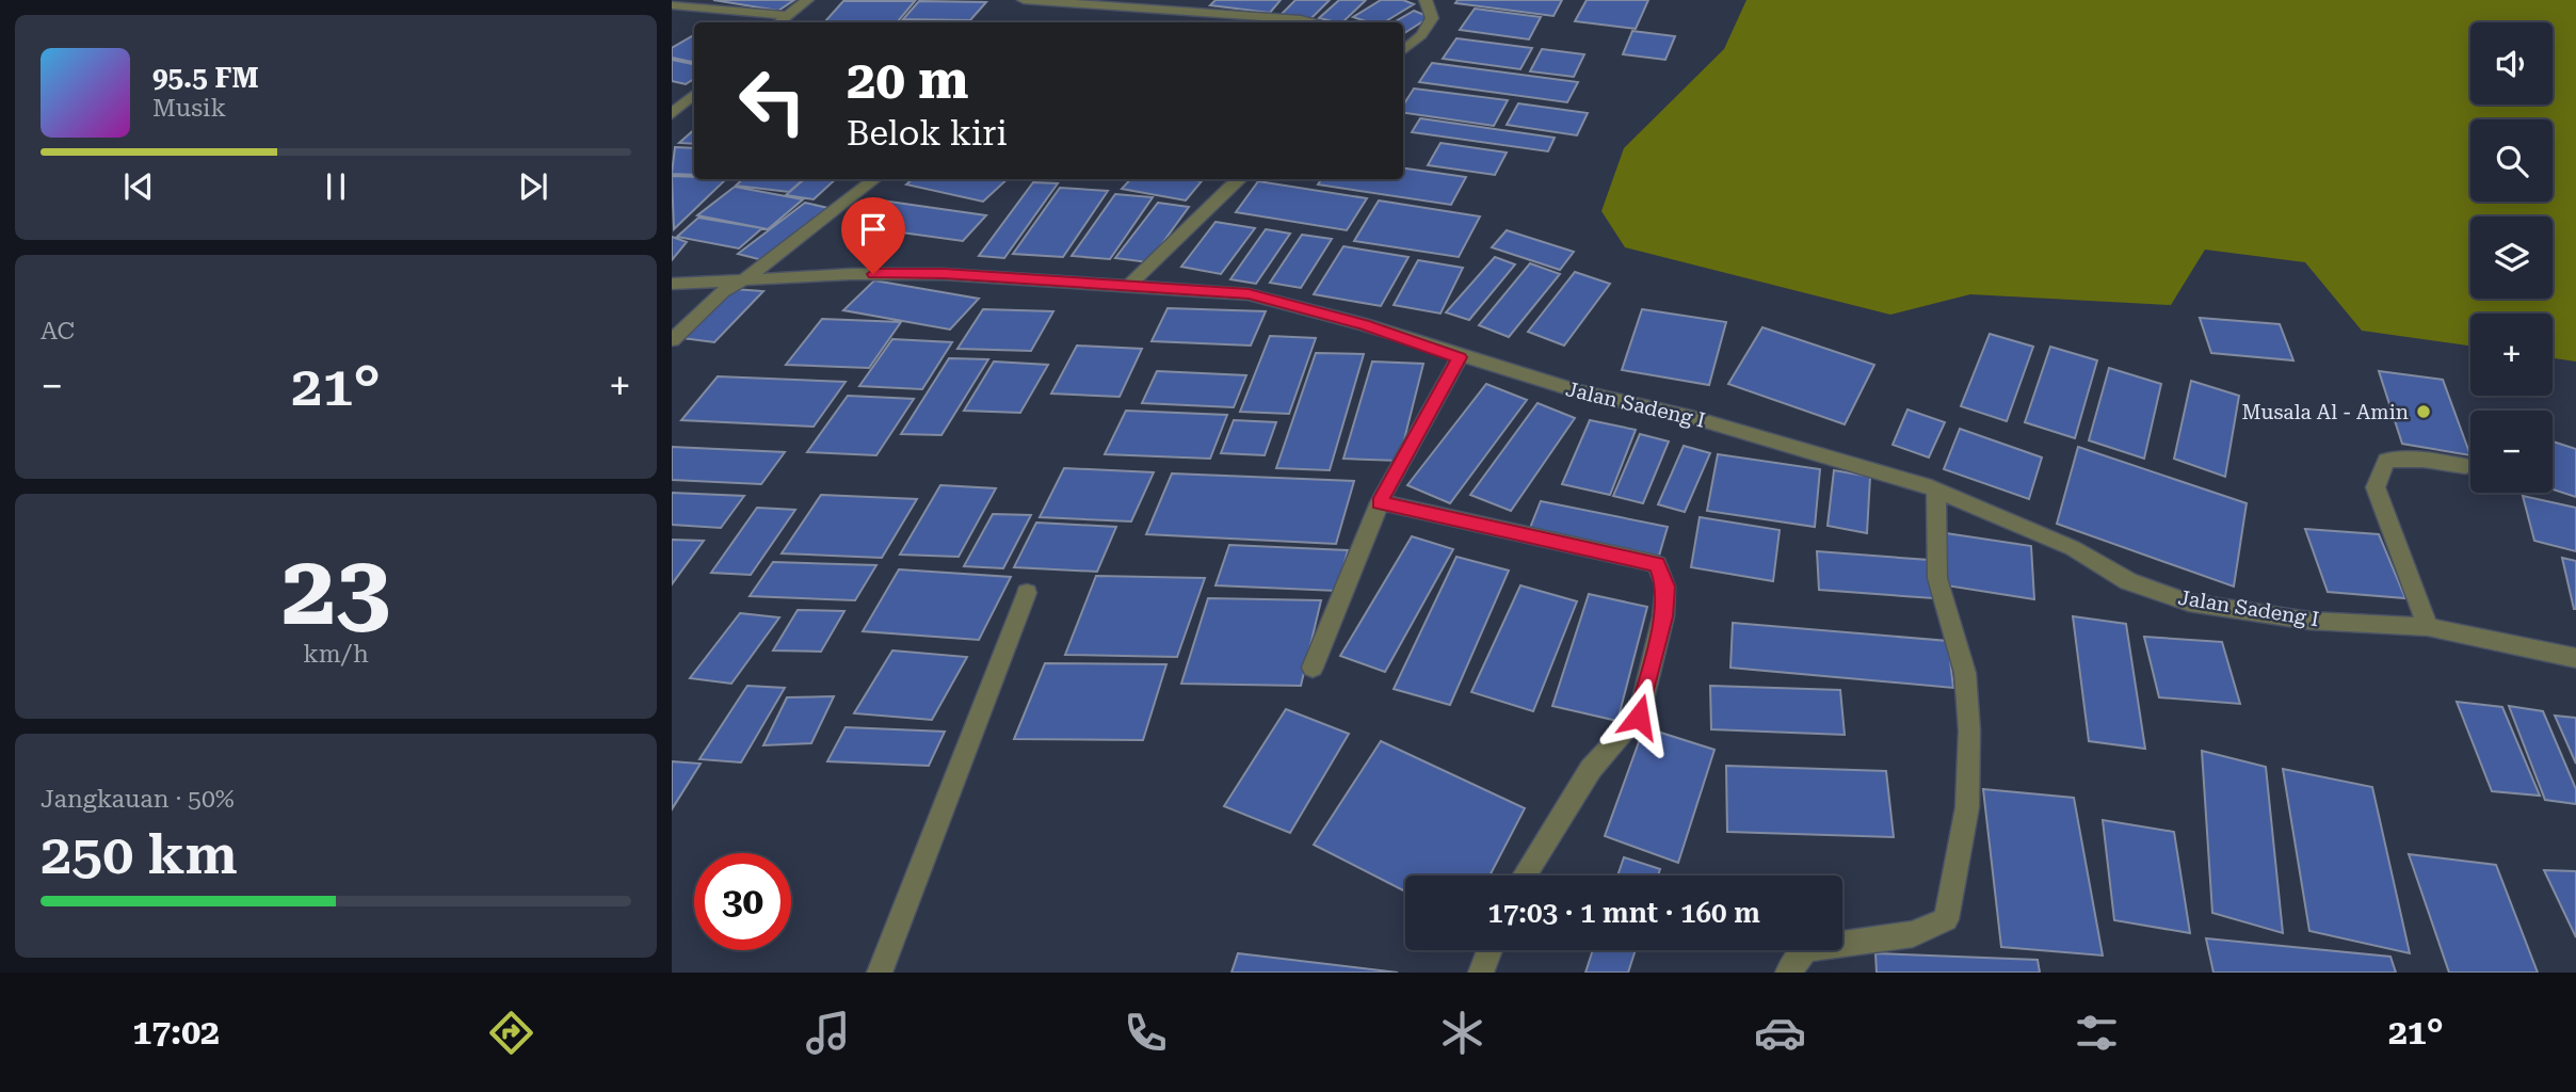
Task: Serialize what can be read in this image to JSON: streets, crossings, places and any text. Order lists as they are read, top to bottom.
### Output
{
  "streets": {
    "street": ["Jalan Sadeng I"]
  },
  "places": ["Musala Al - Amin"],
  "page": {
    "map_buttons": ["+", "−"],
    "turn": ["20 m", "Belok kiri"],
    "song": ["95.5 FM", "Musik"],
    "tile": [
      "AC",
      ["23", "km/h"],
      ["Jangkauan · 50%", "250 km"]
    ],
    "heat": ["−", "21°", "+"],
    "limit": "30",
    "trip": "17:03 · 1 mnt · 160 m",
    "tabs": ["17:02", "21°"]
  }
}
